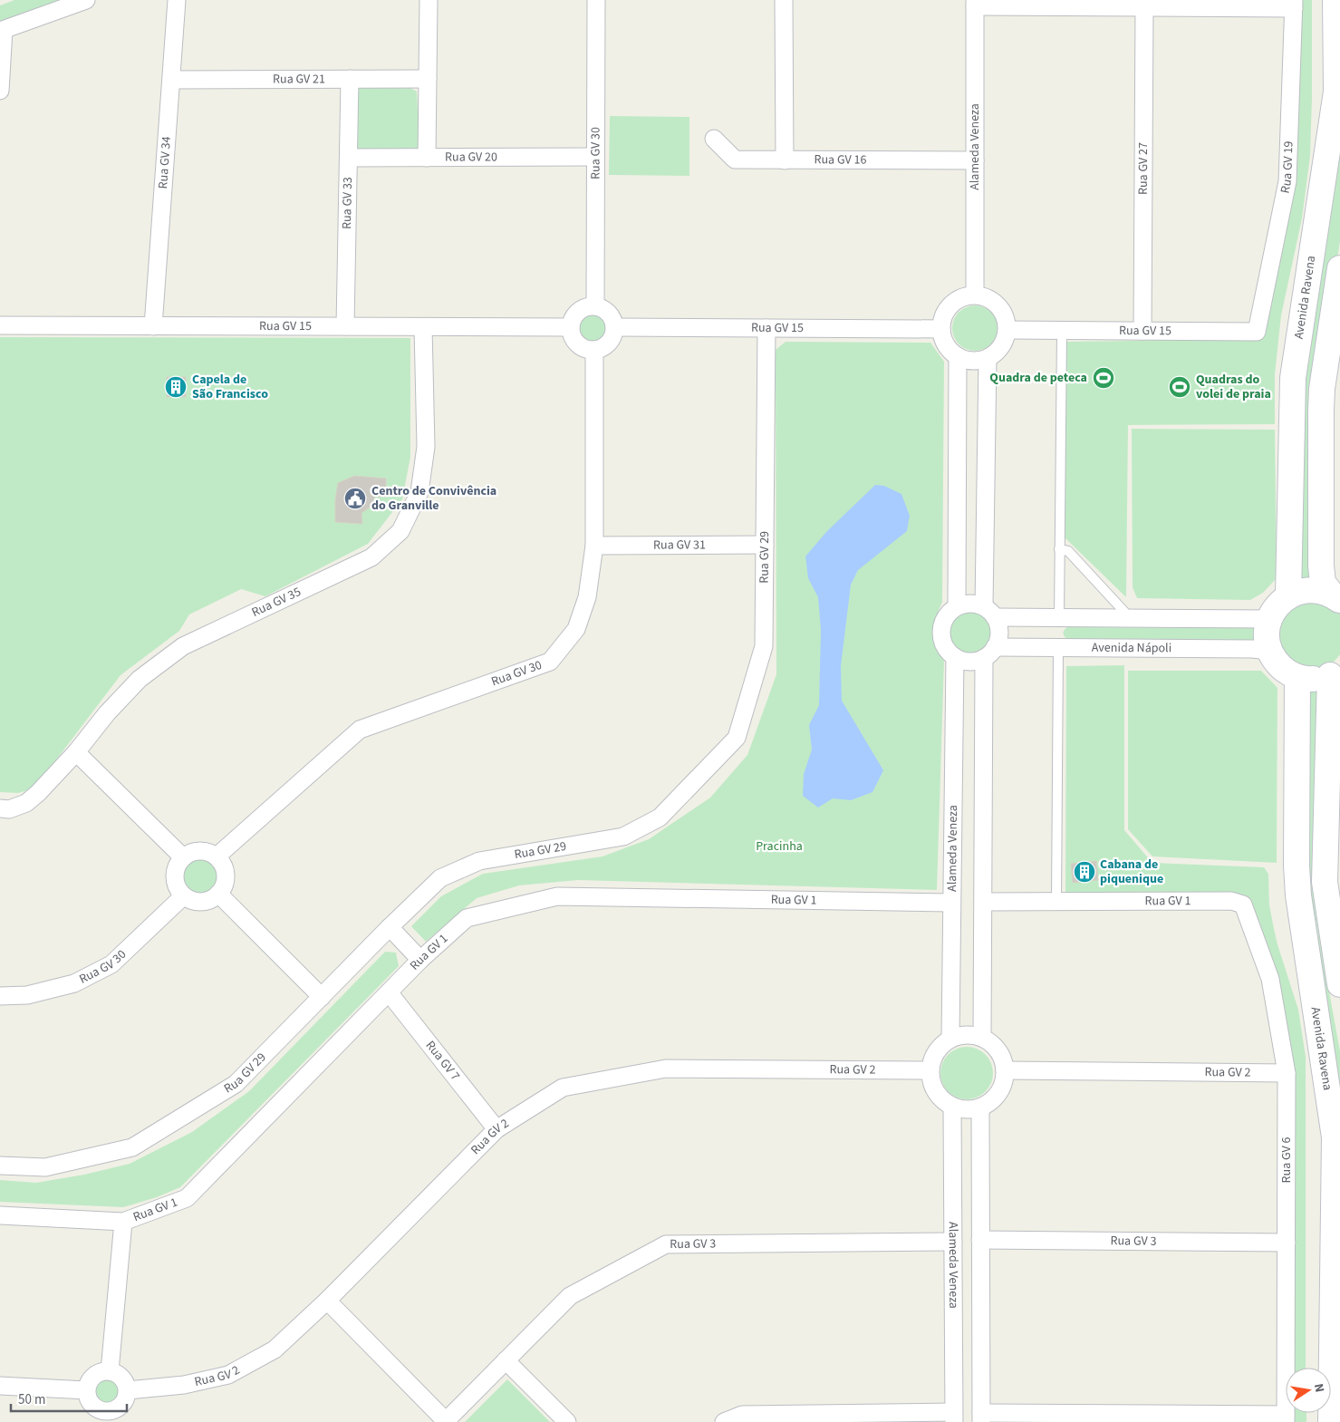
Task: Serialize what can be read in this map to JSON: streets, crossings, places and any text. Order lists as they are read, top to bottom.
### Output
{
  "streets": {
    "main road": ["Avenida Ravena"],
    "street": [
      "Rua GV 21",
      "Alameda Veneza",
      "Rua GV 30",
      "Rua GV 20",
      "Rua GV 16",
      "Rua GV 34",
      "Rua GV 19",
      "Rua GV 27",
      "Rua GV 33",
      "Rua GV 15",
      "Rua GV 31",
      "Rua GV 29",
      "Rua GV 35",
      "Avenida Nápoli",
      "Rua GV 1",
      "Rua GV 7",
      "Rua GV 2",
      "Rua GV 6",
      "Rua GV 3"
    ]
  },
  "crossings": [
    ["Rua GV 21", "Rua GV 34"],
    ["Rua GV 21", "Rua GV 33"],
    ["Alameda Veneza", "Rua GV 16"],
    ["Alameda Veneza", "Rua GV 15"],
    ["Alameda Veneza", "Avenida Nápoli"],
    ["Alameda Veneza", "Rua GV 1"],
    ["Alameda Veneza", "Rua GV 2"],
    ["Alameda Veneza", "Rua GV 3"],
    ["Rua GV 30", "Rua GV 20"],
    ["Rua GV 30", "Rua GV 15"],
    ["Rua GV 30", "Rua GV 31"],
    ["Rua GV 20", "Rua GV 33"],
    ["Rua GV 34", "Rua GV 15"],
    ["Rua GV 19", "Rua GV 15"],
    ["Rua GV 27", "Rua GV 15"],
    ["Rua GV 33", "Rua GV 15"],
    ["Rua GV 15", "Rua GV 29"],
    ["Rua GV 15", "Rua GV 35"],
    ["Rua GV 31", "Rua GV 29"],
    ["Rua GV 1", "Rua GV 7"],
    ["Rua GV 1", "Rua GV 6"],
    ["Rua GV 7", "Rua GV 2"],
    ["Rua GV 2", "Rua GV 6"],
    ["Rua GV 6", "Rua GV 3"]
  ],
  "parks": ["Pracinha"],
  "places": {
    "sports": ["Quadra de peteca", "Quadras do volei de praia"],
    "building": ["Capela de São Francisco", "Cabana de piquenique"],
    "public building": ["Centro de Convivência do Granville"]
  },
  "scale_bar": "50 m",
  "north": "right"
}
